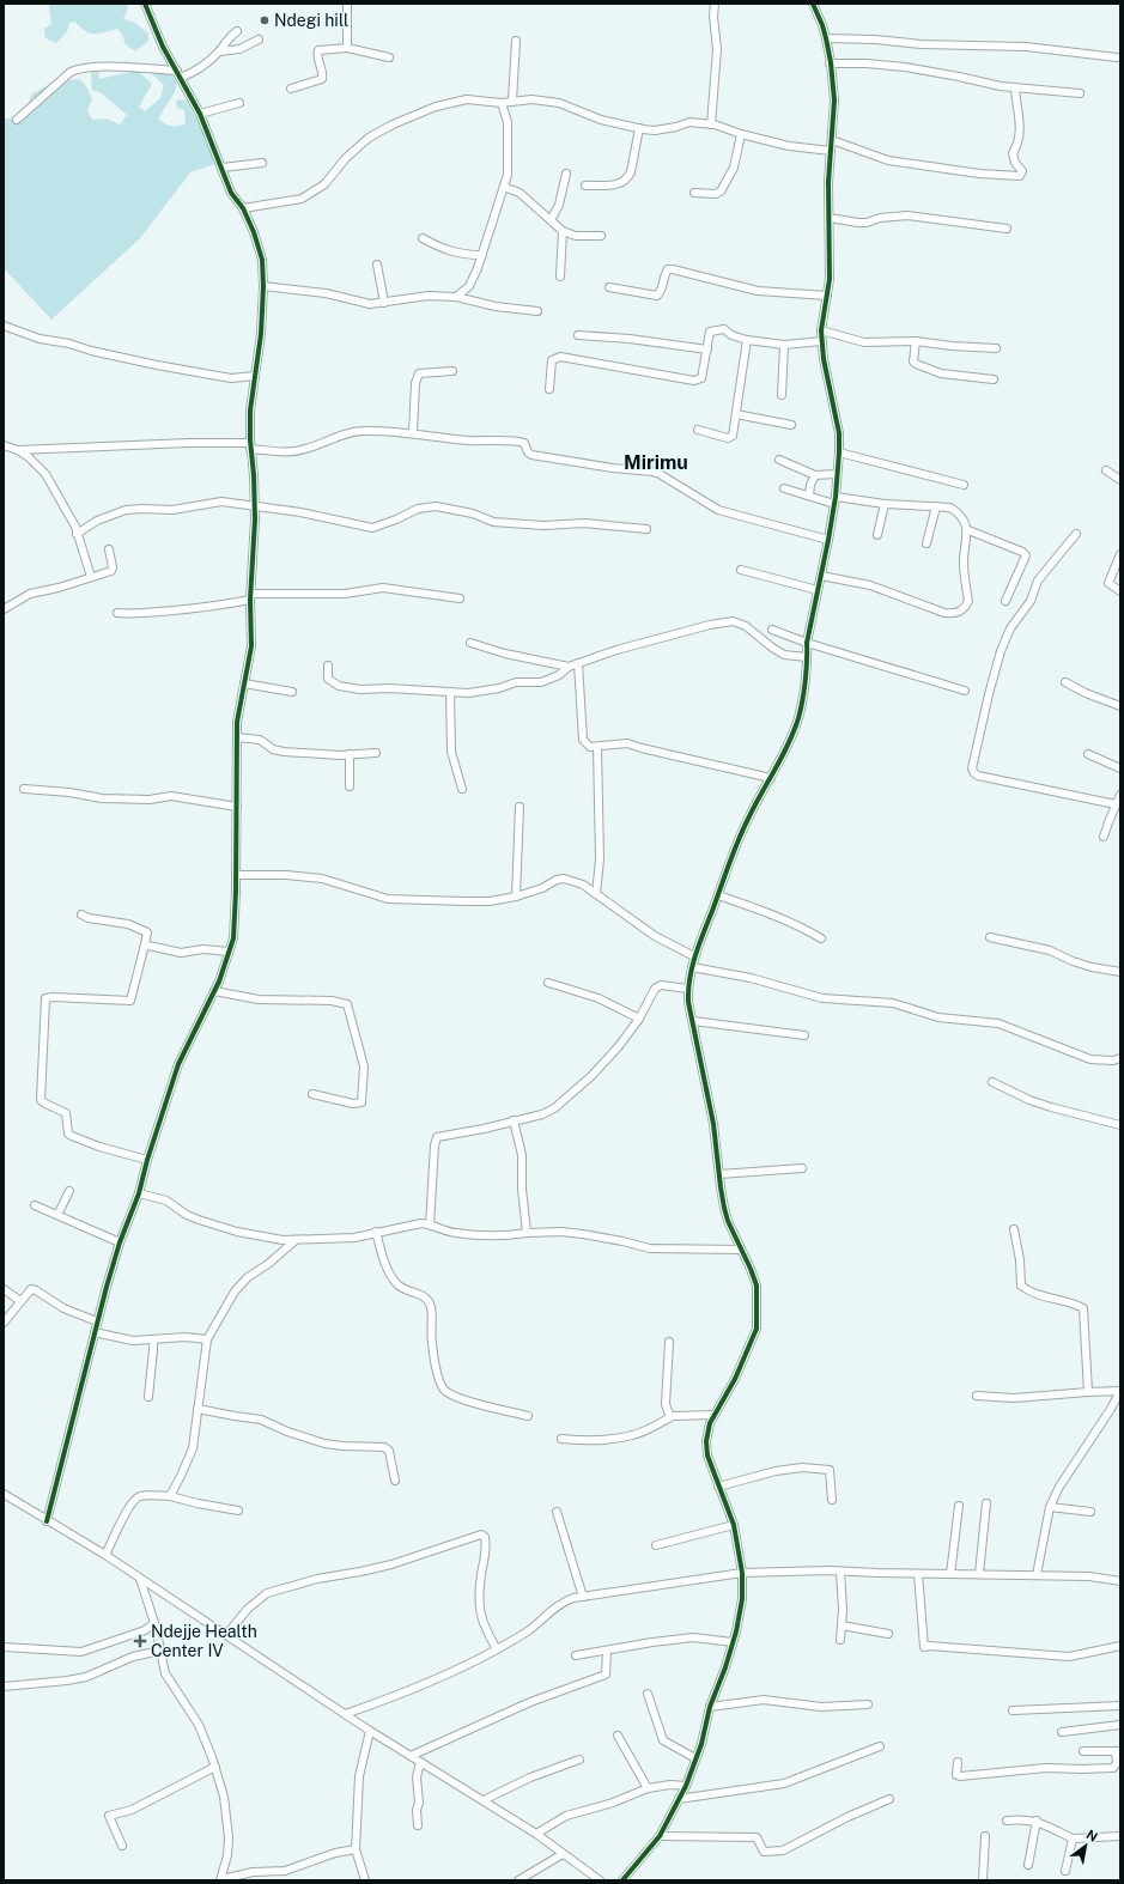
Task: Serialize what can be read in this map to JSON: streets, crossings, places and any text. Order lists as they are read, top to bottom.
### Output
{
  "districts": ["Mirimu"],
  "places": {
    "other": ["Ndegi hill"],
    "health": ["Ndejje Health Center IV"]
  },
  "north": "top right"
}
